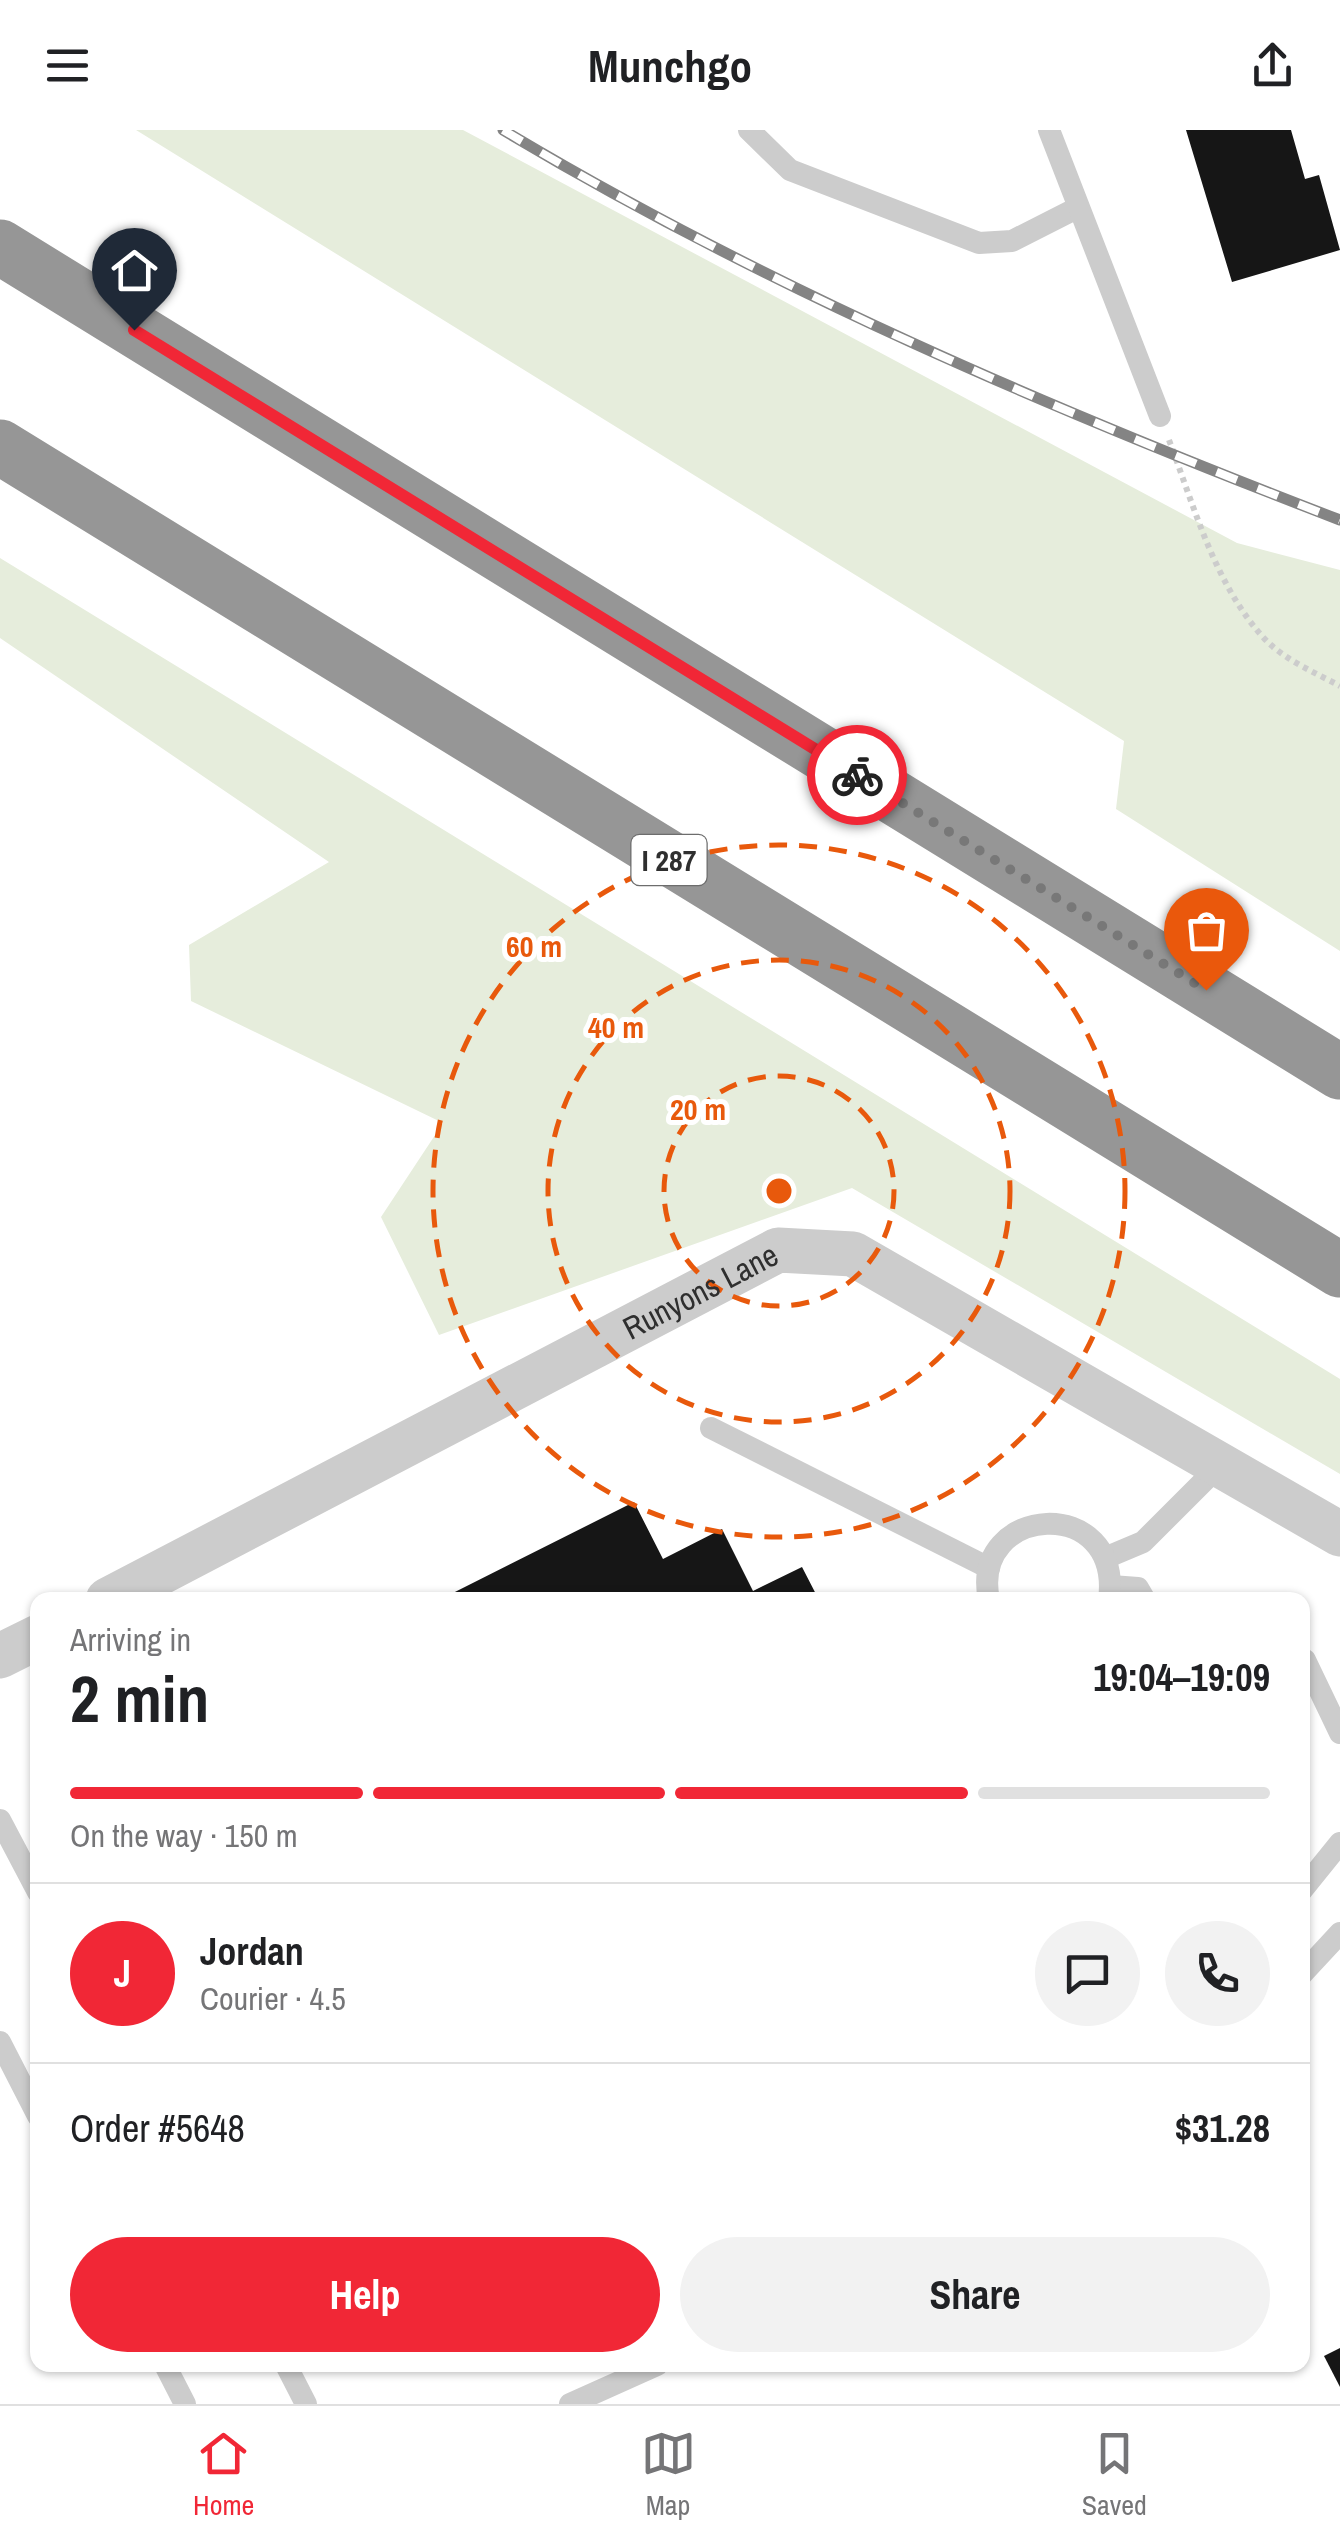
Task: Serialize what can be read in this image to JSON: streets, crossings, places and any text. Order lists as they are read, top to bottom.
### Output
{
  "streets": {
    "highway": ["I 287"],
    "street": ["Runyons Lane"]
  },
  "page": {
    "header": "Munchgo",
    "heading": ["2 min", "Arriving in", "19:04–19:09"],
    "panel": [
      "Jordan",
      "Courier · 4.5",
      "Order #5648",
      "$31.28"
    ],
    "bar": "On the way · 150 m",
    "round": "J",
    "buttons": ["Help", "Share"],
    "tabs": ["Home", "Map", "Saved"]
  },
  "rings": ["60 m", "40 m", "20 m"]
}
